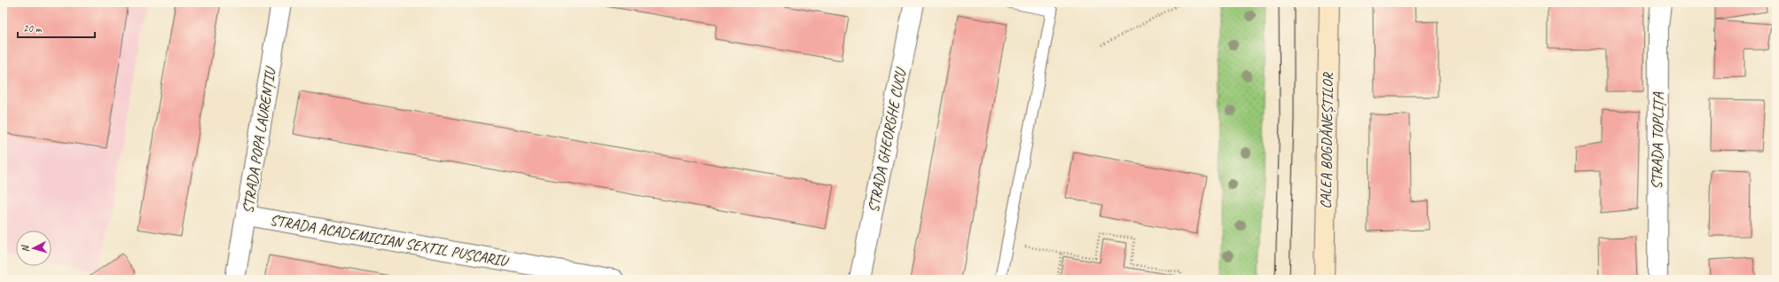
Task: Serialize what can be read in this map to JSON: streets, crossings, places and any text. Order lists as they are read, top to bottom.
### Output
{
  "streets": {
    "main road": ["CALEA BOGDĂNEȘTILOR"],
    "street": [
      "STRADA POPA LAURENȚIU",
      "STRADA GHEORGHE CUCU",
      "STRADA TOPLIȚA",
      "STRADA ACADEMICIAN SEXTIL PUȘCARIU"
    ]
  },
  "crossings": [
    ["STRADA POPA LAURENȚIU", "STRADA ACADEMICIAN SEXTIL PUȘCARIU"]
  ],
  "scale_bar": "20 m",
  "north": "left"
}
